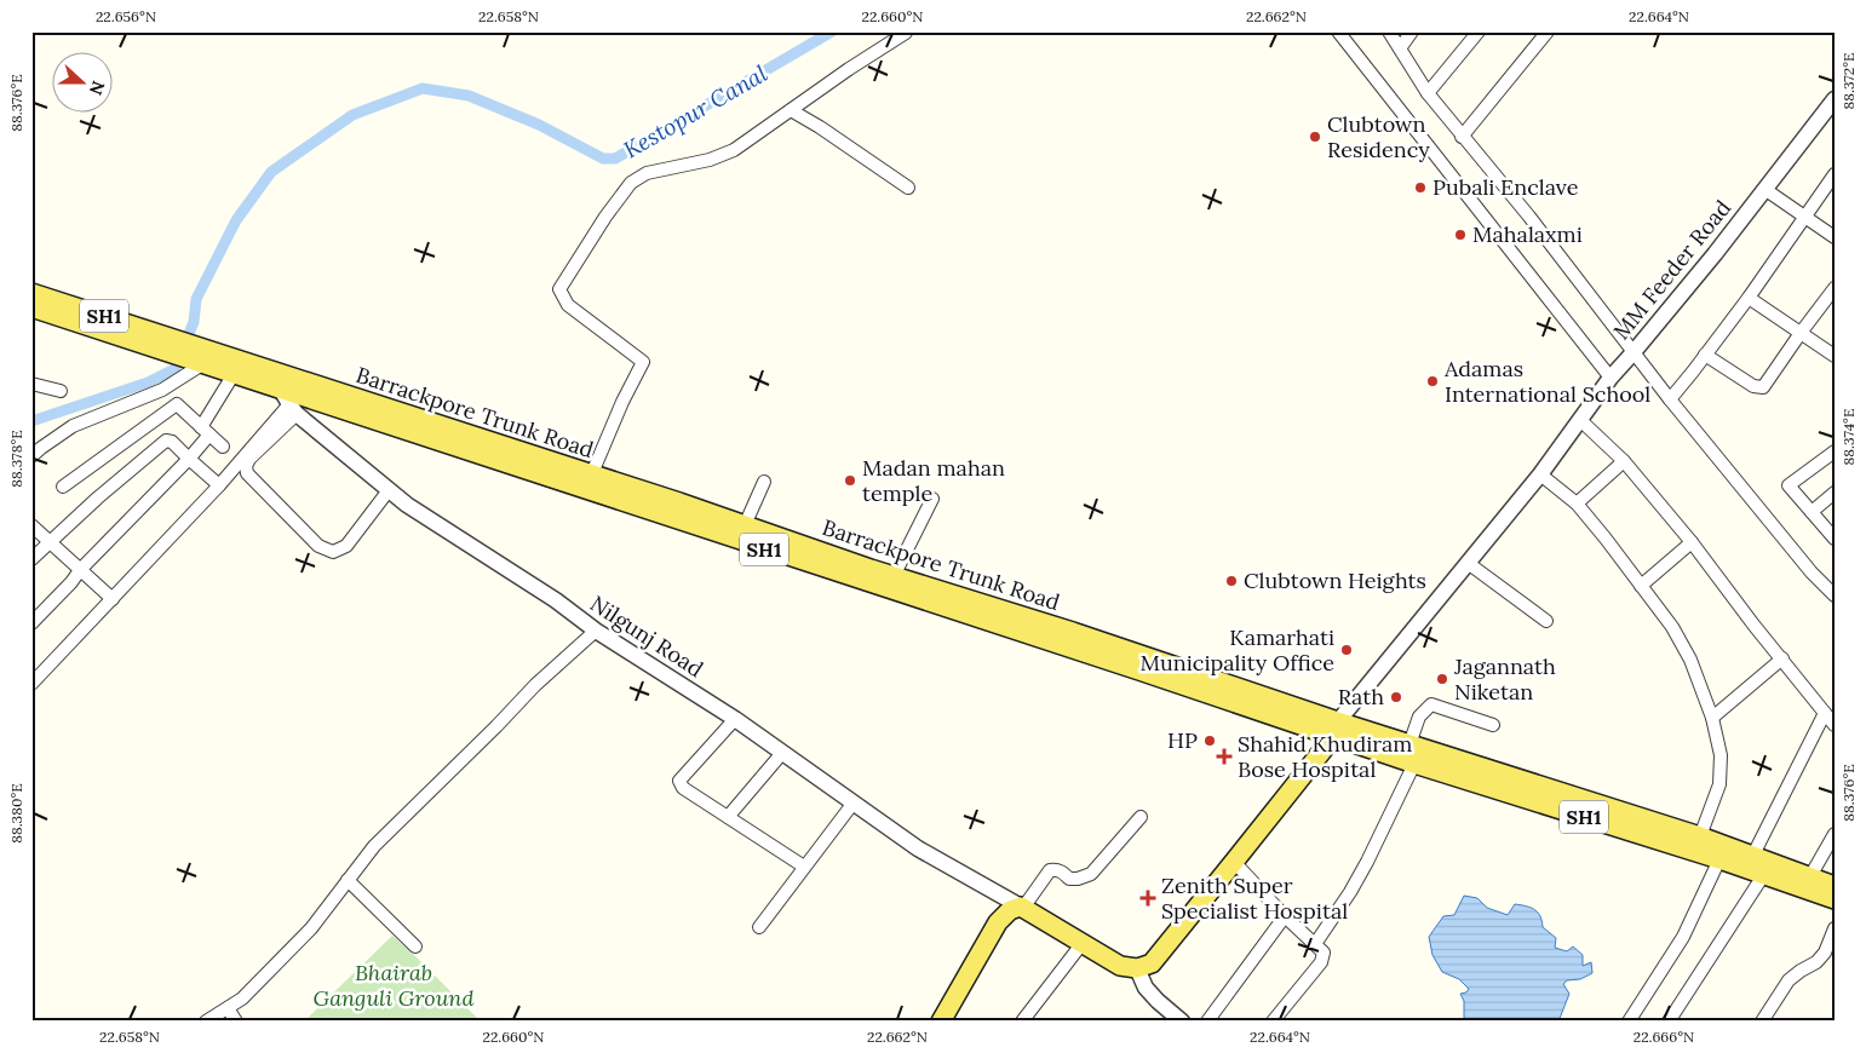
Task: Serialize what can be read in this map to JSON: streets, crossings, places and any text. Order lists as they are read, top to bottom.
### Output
{
  "streets": {
    "main road": ["SH1", "Barrackpore Trunk Road"],
    "street": ["MM Feeder Road", "Nilgunj Road"]
  },
  "crossings": [
    ["MM Feeder Road", "Barrackpore Trunk Road"],
    ["Barrackpore Trunk Road", "Nilgunj Road"]
  ],
  "water": ["Kestopur Canal"],
  "parks": ["Bhairab Ganguli Ground"],
  "places": {
    "other": [
      "Clubtown Residency",
      "Pubali Enclave",
      "Mahalaxmi",
      "Adamas International School",
      "Madan mahan temple",
      "Clubtown Heights",
      "Kamarhati Municipality Office",
      "Jagannath Niketan",
      "Rath",
      "HP"
    ],
    "health": ["Shahid Khudiram Bose Hospital", "Zenith Super Specialist Hospital"]
  },
  "north": "right",
  "coordinates": [
    "22.656°N",
    "22.658°N",
    "22.660°N",
    "22.662°N",
    "22.664°N",
    "88.372°E",
    "88.376°E",
    "88.374°E",
    "88.378°E",
    "88.380°E",
    "22.666°N"
  ]
}
